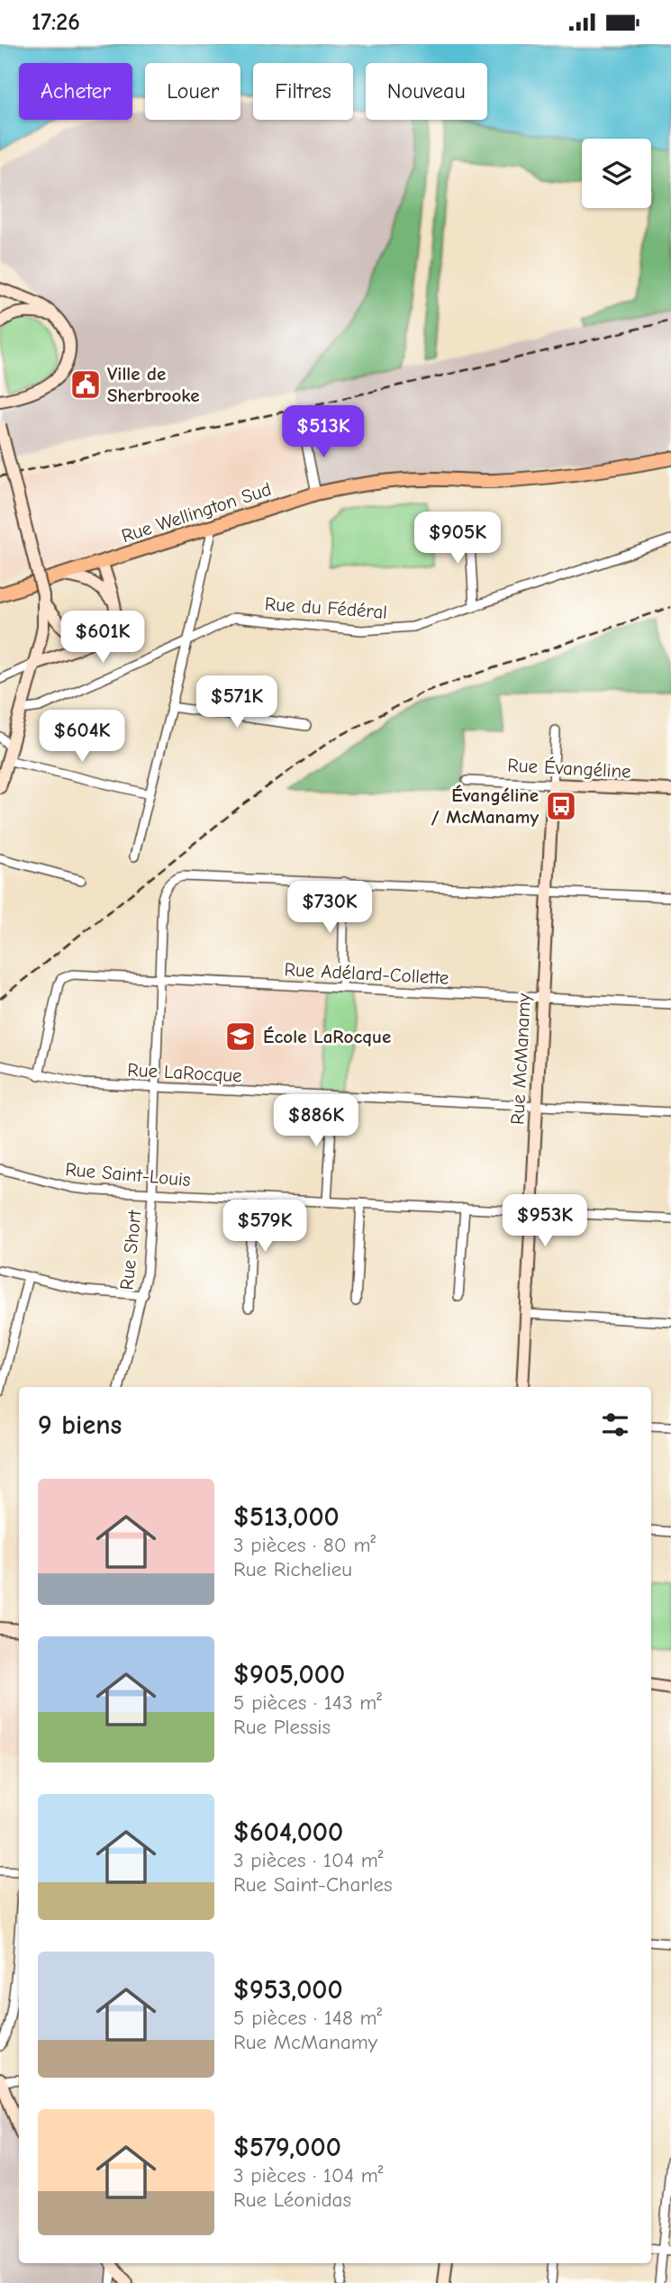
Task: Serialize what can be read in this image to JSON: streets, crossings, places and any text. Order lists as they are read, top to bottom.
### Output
{
  "streets": {
    "main road": ["Rue Wellington Sud", "Rue Évangéline", "Rue McManamy"],
    "street": [
      "Rue du Fédéral",
      "Rue Adélard-Collette",
      "Rue LaRocque",
      "Rue Saint-Louis",
      "Rue Short"
    ]
  },
  "crossings": [
    ["Rue Évangéline", "Rue McManamy"],
    ["Rue Adélard-Collette", "Rue McManamy"],
    ["Rue Adélard-Collette", "Rue LaRocque"],
    ["Rue Adélard-Collette", "Rue Short"],
    ["Rue McManamy", "Rue LaRocque"],
    ["Rue McManamy", "Rue Saint-Louis"],
    ["Rue LaRocque", "Rue Short"],
    ["Rue Saint-Louis", "Rue Short"]
  ],
  "places": {
    "public building": ["Ville de Sherbrooke"],
    "bus stop": ["Évangéline / McManamy"],
    "school or university": ["École LaRocque"]
  },
  "page": {
    "status": "17:26",
    "chip": [
      "Acheter",
      "Louer",
      "Filtres",
      "Nouveau"
    ],
    "price": [
      "$513K",
      "$905K",
      "$601K",
      "$571K",
      "$604K",
      "$730K",
      "$886K",
      "$953K",
      "$579K"
    ],
    "heading": "9 biens",
    "list": [
      {
        "name": "$513,000",
        "note": "3 pièces · 80 m² · Rue Richelieu"
      },
      {
        "name": "$905,000",
        "note": "5 pièces · 143 m² · Rue Plessis"
      },
      {
        "name": "$604,000",
        "note": "3 pièces · 104 m² · Rue Saint-Charles"
      },
      {
        "name": "$953,000",
        "note": "5 pièces · 148 m² · Rue McManamy"
      },
      {
        "name": "$579,000",
        "note": "3 pièces · 104 m² · Rue Léonidas"
      }
    ]
  }
}
